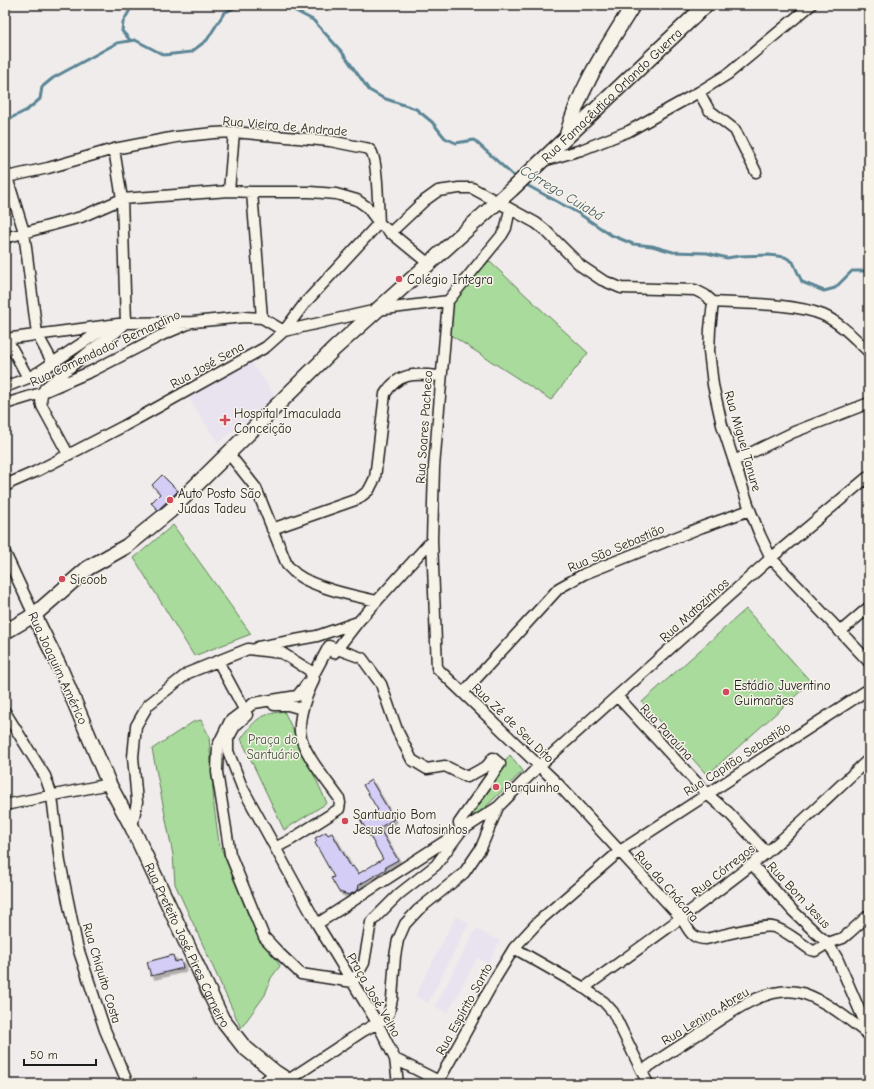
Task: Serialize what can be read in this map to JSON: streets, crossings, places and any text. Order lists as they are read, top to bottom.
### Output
{
  "streets": {
    "main road": ["Rua Famacêutico Orlando Guerra", "Rua Joaquim Américo", "Rua Prefeito José Pires Carneiro"],
    "street": [
      "Rua Vieira de Andrade",
      "Rua Comendador Bernardino",
      "Rua José Sena",
      "Rua Soares Pacheco",
      "Rua Miguel Tanure",
      "Rua São Sebastião",
      "Rua Matozinhos",
      "Rua Zé de Seu Dito",
      "Rua Paraúna",
      "Rua Capitão Sebastião",
      "Rua Córregos",
      "Rua da Chácara",
      "Rua Bom Jesus",
      "Rua Chiquito Costa",
      "Praça José Velho",
      "Rua Espírito Santo",
      "Rua Lenina Abreu"
    ]
  },
  "crossings": [
    ["Rua Famacêutico Orlando Guerra", "Rua Joaquim Américo"],
    ["Rua Vieira de Andrade", "Rua José Sena"],
    ["Rua Comendador Bernardino", "Rua José Sena"],
    ["Rua Soares Pacheco", "Rua Zé de Seu Dito"],
    ["Rua Miguel Tanure", "Rua São Sebastião"],
    ["Rua Miguel Tanure", "Rua Matozinhos"],
    ["Rua São Sebastião", "Rua Zé de Seu Dito"],
    ["Rua Matozinhos", "Rua Zé de Seu Dito"],
    ["Rua Matozinhos", "Rua Paraúna"],
    ["Rua Joaquim Américo", "Rua Prefeito José Pires Carneiro"],
    ["Rua Zé de Seu Dito", "Rua Capitão Sebastião"],
    ["Rua Zé de Seu Dito", "Rua da Chácara"],
    ["Rua Paraúna", "Rua Capitão Sebastião"],
    ["Rua Paraúna", "Rua Córregos"],
    ["Rua Capitão Sebastião", "Rua da Chácara"],
    ["Rua Capitão Sebastião", "Rua Espírito Santo"],
    ["Rua Córregos", "Rua da Chácara"],
    ["Rua Córregos", "Rua Bom Jesus"],
    ["Rua da Chácara", "Rua Bom Jesus"]
  ],
  "water": ["Córrego Cuiabá"],
  "parks": ["Praça do Santuário"],
  "places": {
    "other": [
      "Colégio Integra",
      "Auto Posto São Judas Tadeu",
      "Sicoob",
      "Estádio Juventino Guimarães",
      "Parquinho",
      "Santuario Bom Jesus de Matosinhos"
    ],
    "health": ["Hospital Imaculada Conceição"]
  },
  "scale_bar": "50 m"
}
